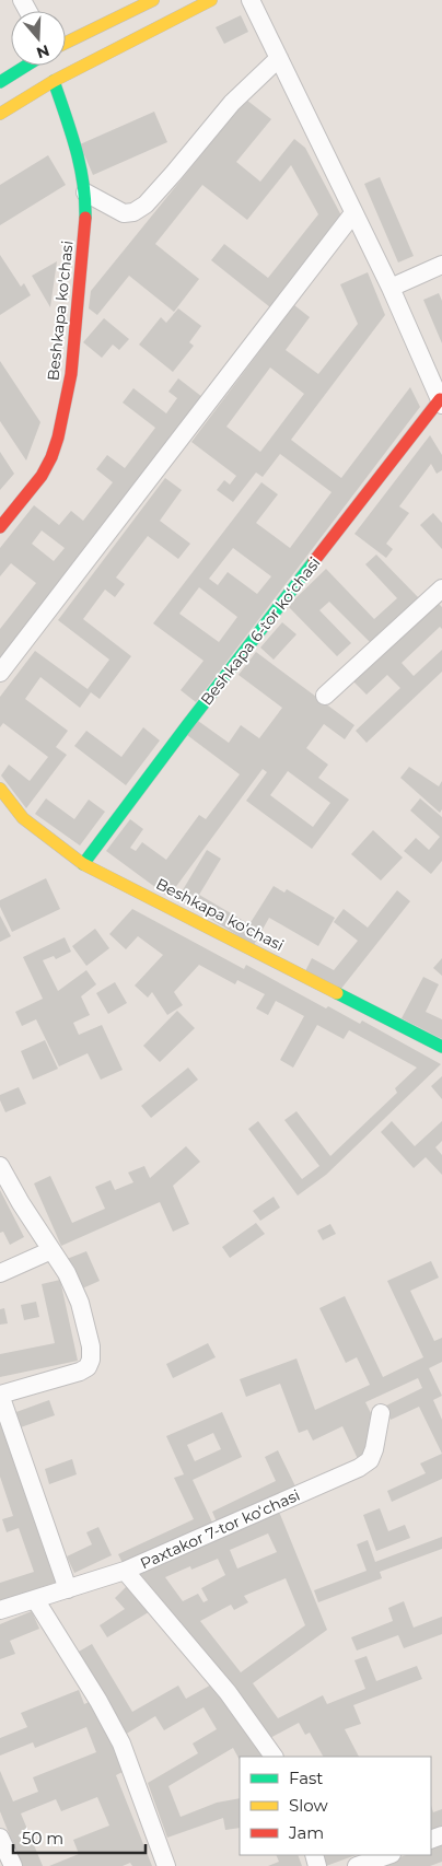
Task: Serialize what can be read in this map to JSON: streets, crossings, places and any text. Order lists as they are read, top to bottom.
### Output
{
  "streets": {
    "main road": ["Beshkapa ko'chasi", "Beshkapa 6-tor koʻchasi"],
    "street": ["Paxtakor 7-tor koʻchasi"]
  },
  "crossings": [
    ["Beshkapa ko'chasi", "Beshkapa 6-tor koʻchasi"]
  ],
  "legend": ["Fast", "Slow", "Jam"],
  "scale_bar": "50 m",
  "north": "bottom"
}
